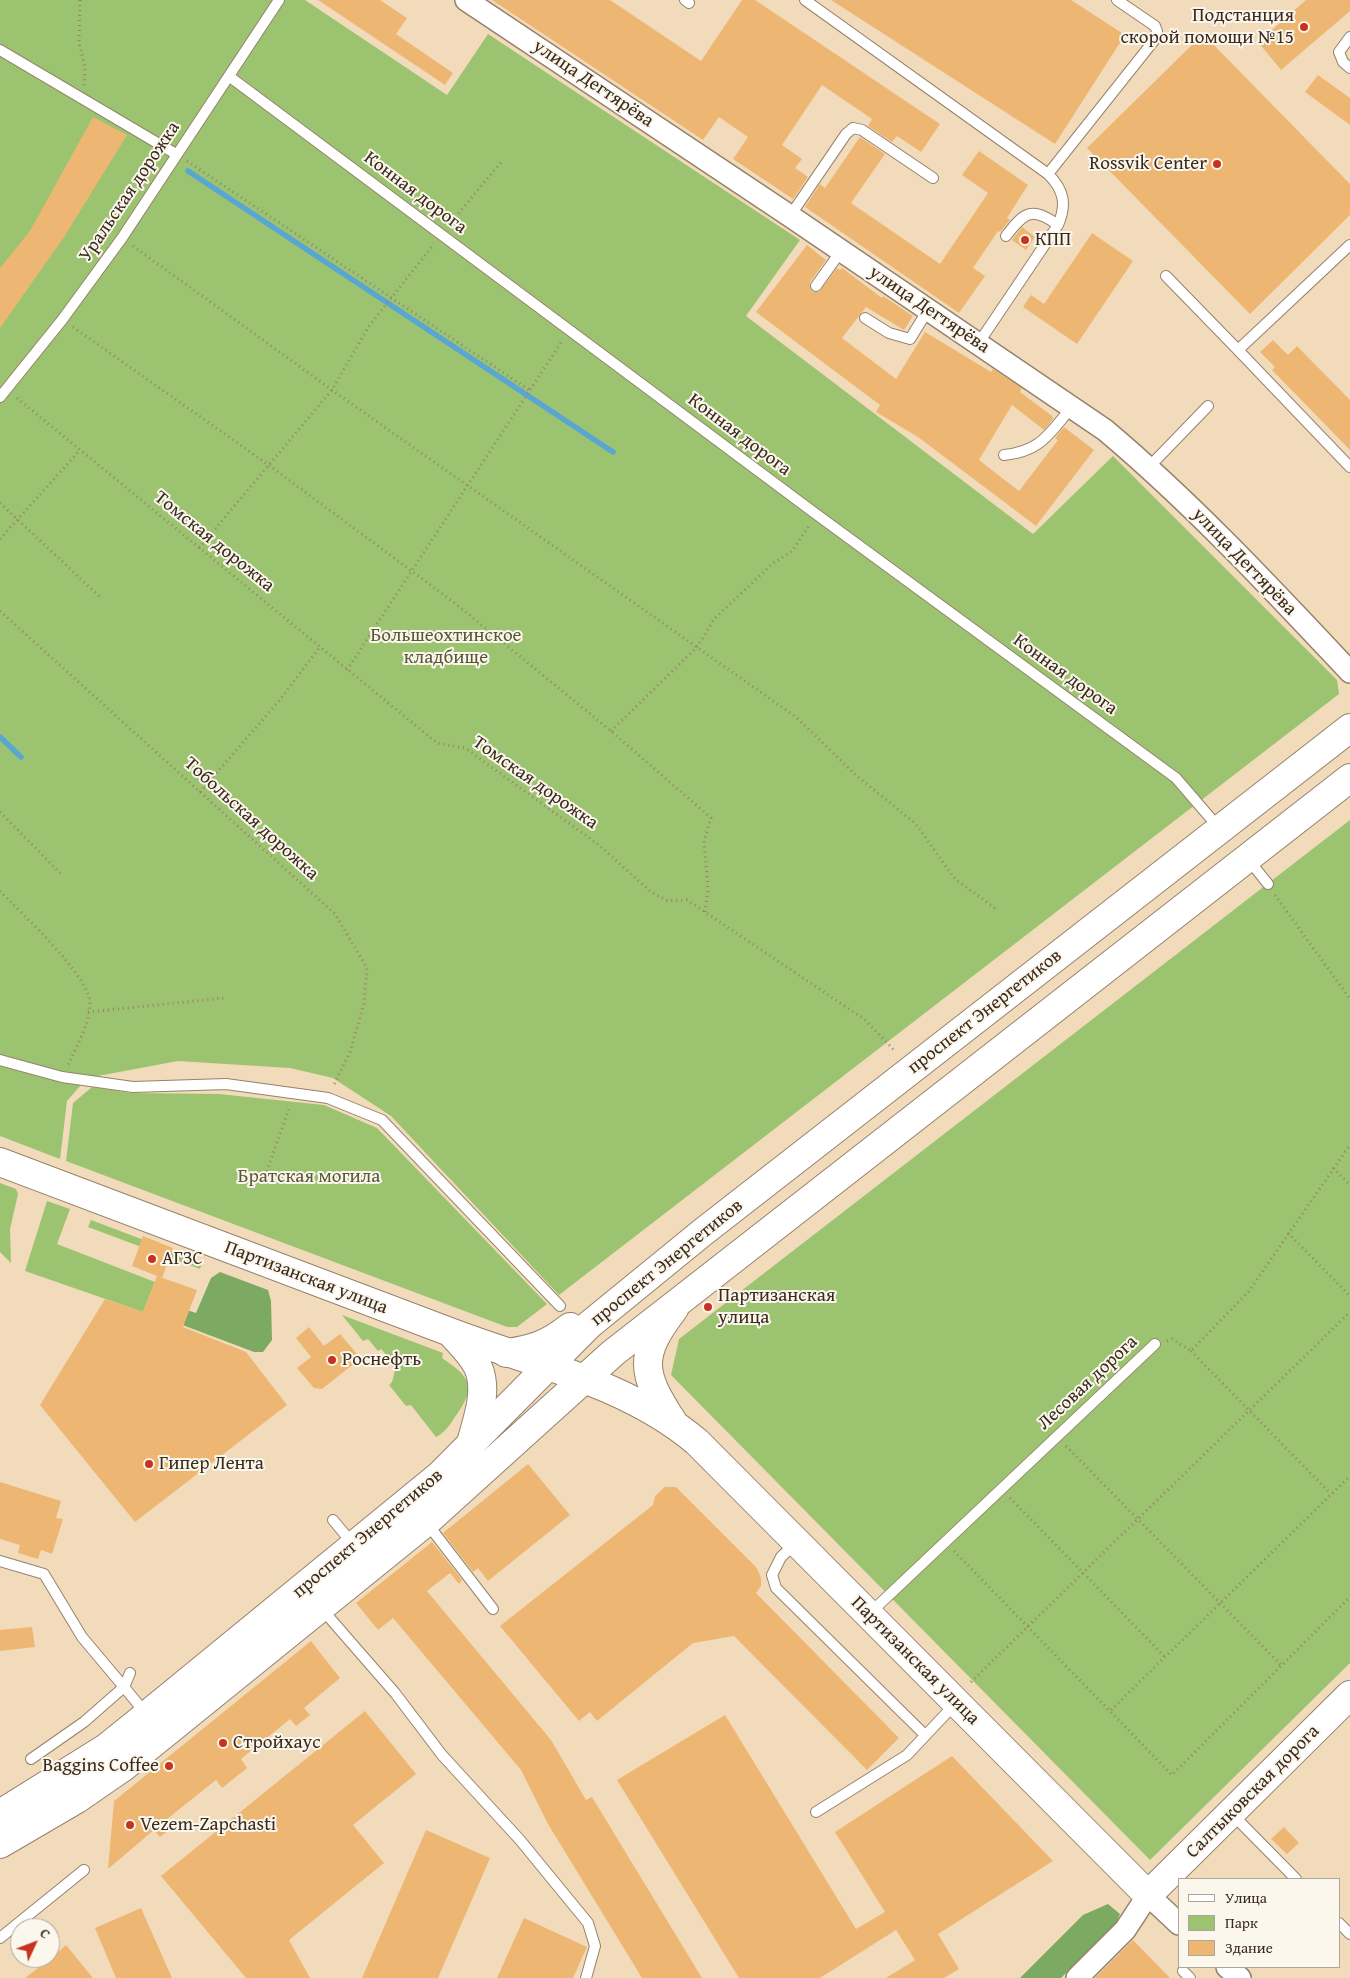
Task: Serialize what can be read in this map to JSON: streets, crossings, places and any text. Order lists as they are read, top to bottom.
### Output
{
  "streets": {
    "main road": ["проспект Энергетиков", "Партизанская улица", "Салтыковская дорога"],
    "street": ["улица Дегтярёва"],
    "lane": ["Уральская дорожка", "Конная дорога", "Лесовая дорога"],
    "path": ["Томская дорожка", "Тобольская дорожка"]
  },
  "crossings": [
    ["Уральская дорожка", "Конная дорога"],
    ["Уральская дорожка", "Томская дорожка"],
    ["Конная дорога", "проспект Энергетиков"],
    ["проспект Энергетиков", "Партизанская улица"],
    ["Партизанская улица", "Лесовая дорога"],
    ["Партизанская улица", "Салтыковская дорога"]
  ],
  "parks": ["Большеохтинское кладбище", "Братская могила"],
  "places": [
    "Подстанция скорой помощи №15",
    "Rossvik Center",
    "КПП",
    "АГЗС",
    "Партизанская улица",
    "Роснефть",
    "Гипер Лента",
    "Стройхаус",
    "Baggins Coffee",
    "Vezem-Zapchasti"
  ],
  "legend": ["Улица", "Парк", "Здание"],
  "north": "top right"
}
